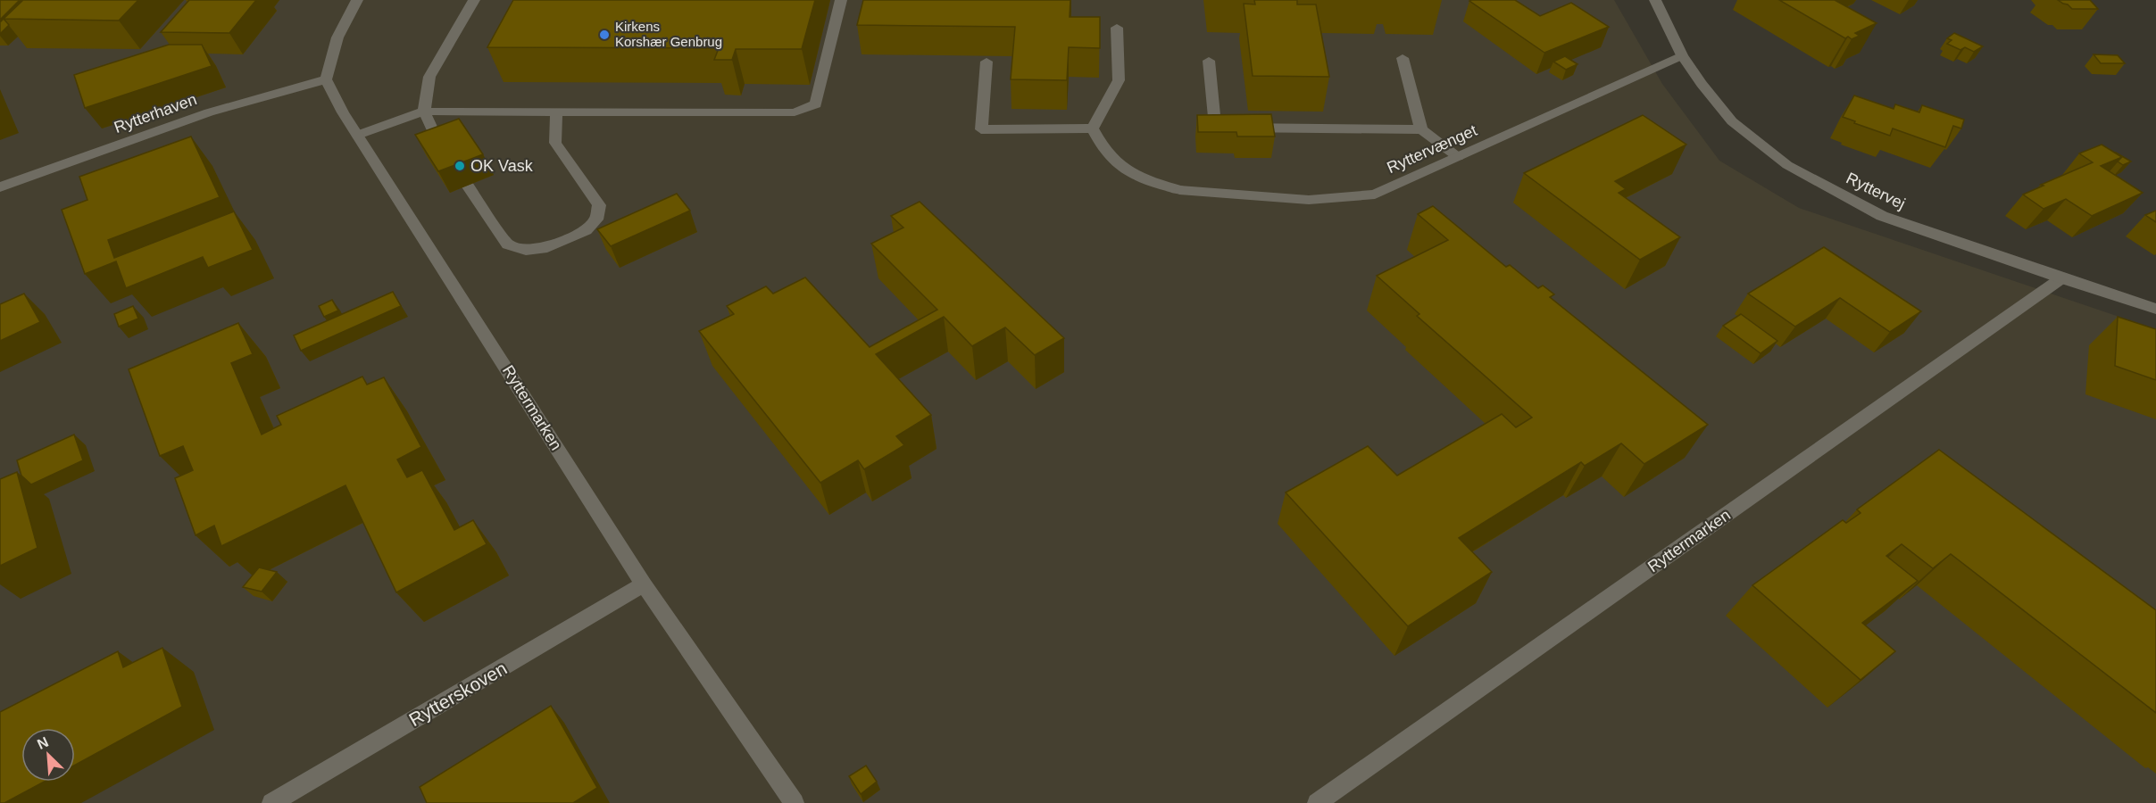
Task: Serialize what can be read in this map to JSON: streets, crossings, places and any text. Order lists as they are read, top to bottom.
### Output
{
  "streets": {
    "street": [
      "Rytterhaven",
      "Ryttervænget",
      "Ryttervej",
      "Ryttermarken",
      "Rytterskoven"
    ]
  },
  "crossings": [
    ["Rytterhaven", "Ryttermarken"],
    ["Ryttervænget", "Ryttervej"],
    ["Ryttervej", "Ryttermarken"],
    ["Ryttermarken", "Rytterskoven"]
  ],
  "places": ["Kirkens Korshær Genbrug", "OK Vask"],
  "north": "top left"
}
